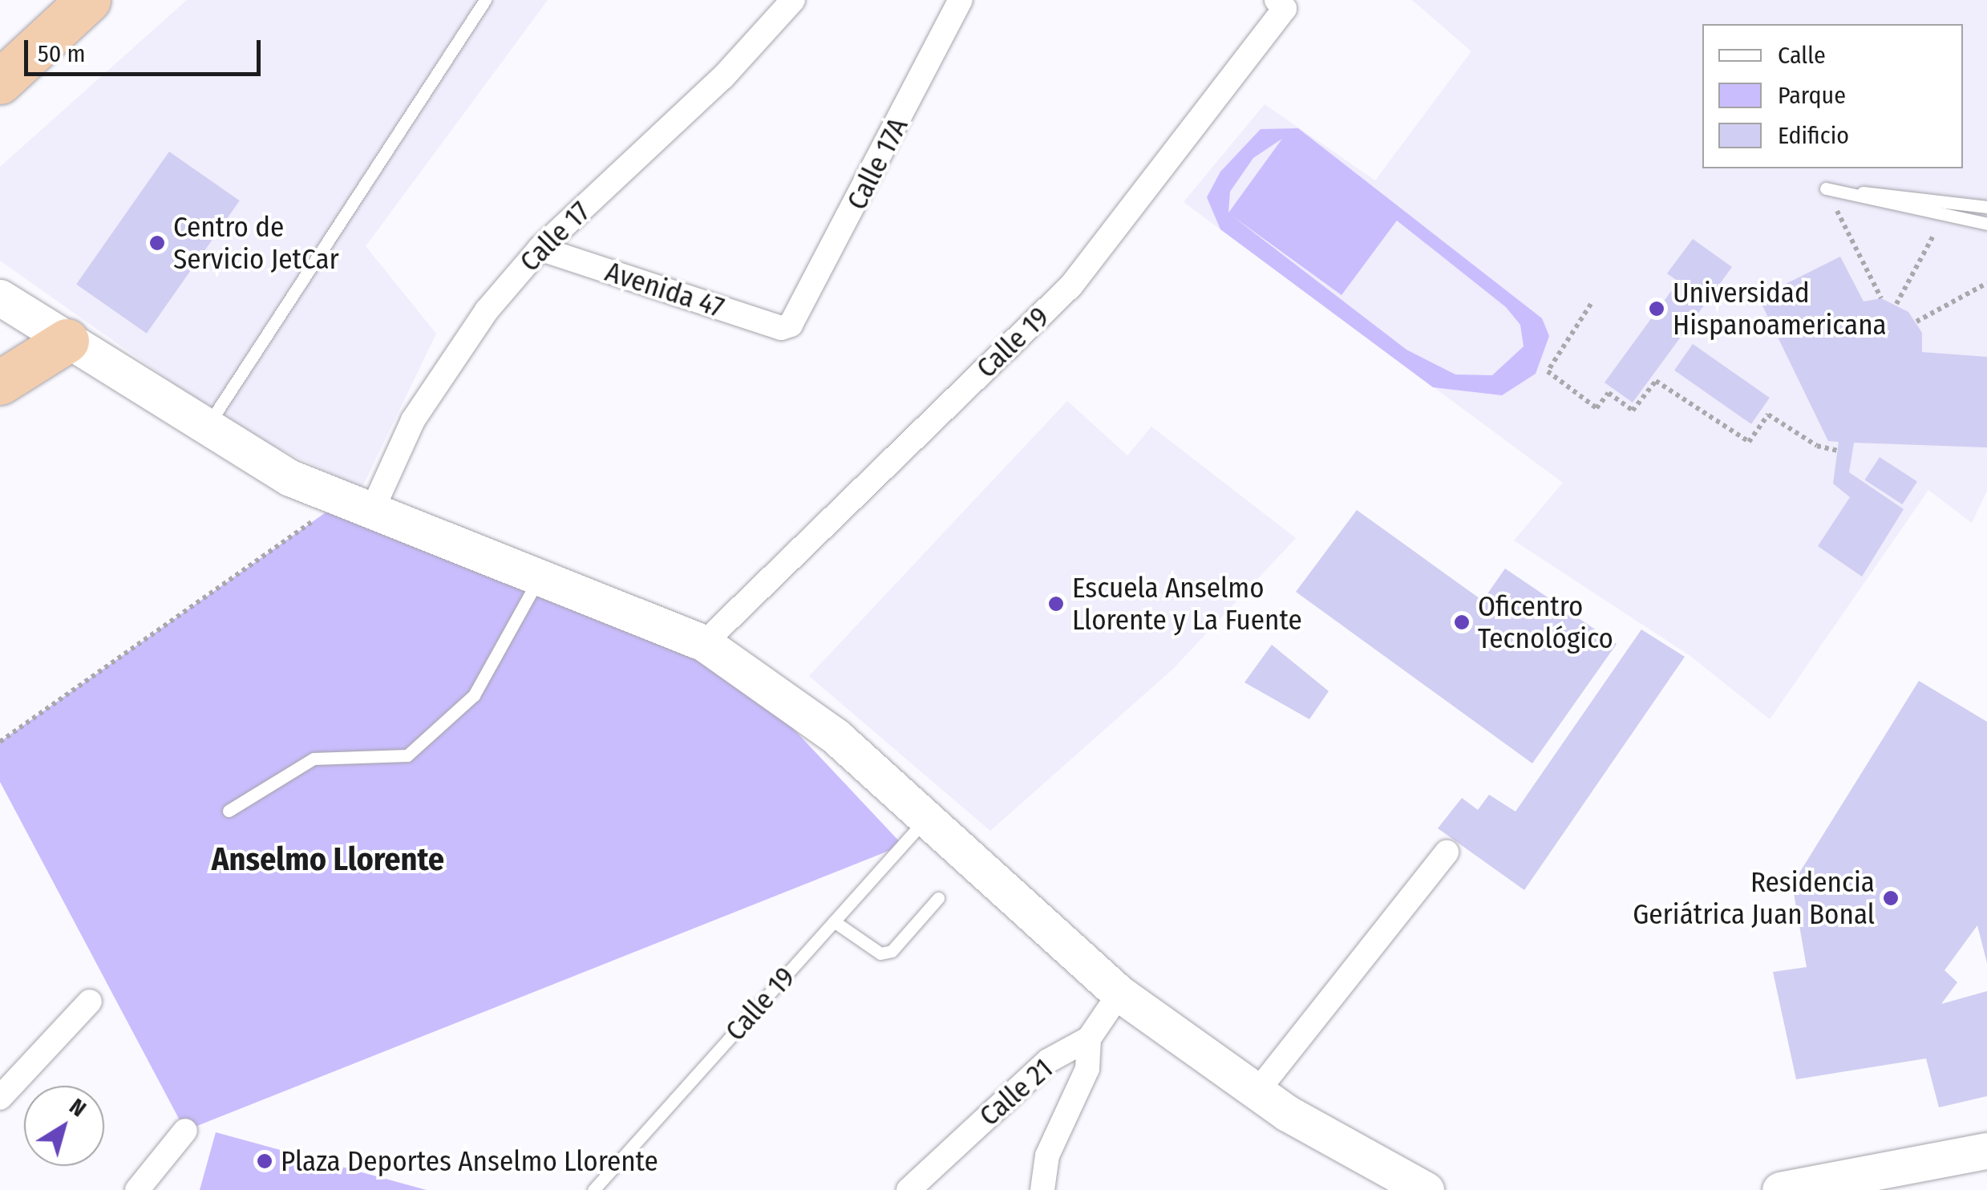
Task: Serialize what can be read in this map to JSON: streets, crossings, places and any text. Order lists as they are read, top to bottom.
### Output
{
  "streets": {
    "street": [
      "Calle 17A",
      "Calle 17",
      "Avenida 47",
      "Calle 19",
      "Calle 21"
    ]
  },
  "crossings": [
    ["Calle 17A", "Avenida 47"],
    ["Calle 17", "Avenida 47"]
  ],
  "districts": ["Anselmo Llorente"],
  "places": [
    "Centro de Servicio JetCar",
    "Universidad Hispanoamericana",
    "Escuela Anselmo Llorente y La Fuente",
    "Oficentro Tecnológico",
    "Residencia Geriátrica Juan Bonal",
    "Plaza Deportes Anselmo Llorente"
  ],
  "legend": ["Calle", "Parque", "Edificio"],
  "scale_bar": "50 m",
  "north": "top right"
}
